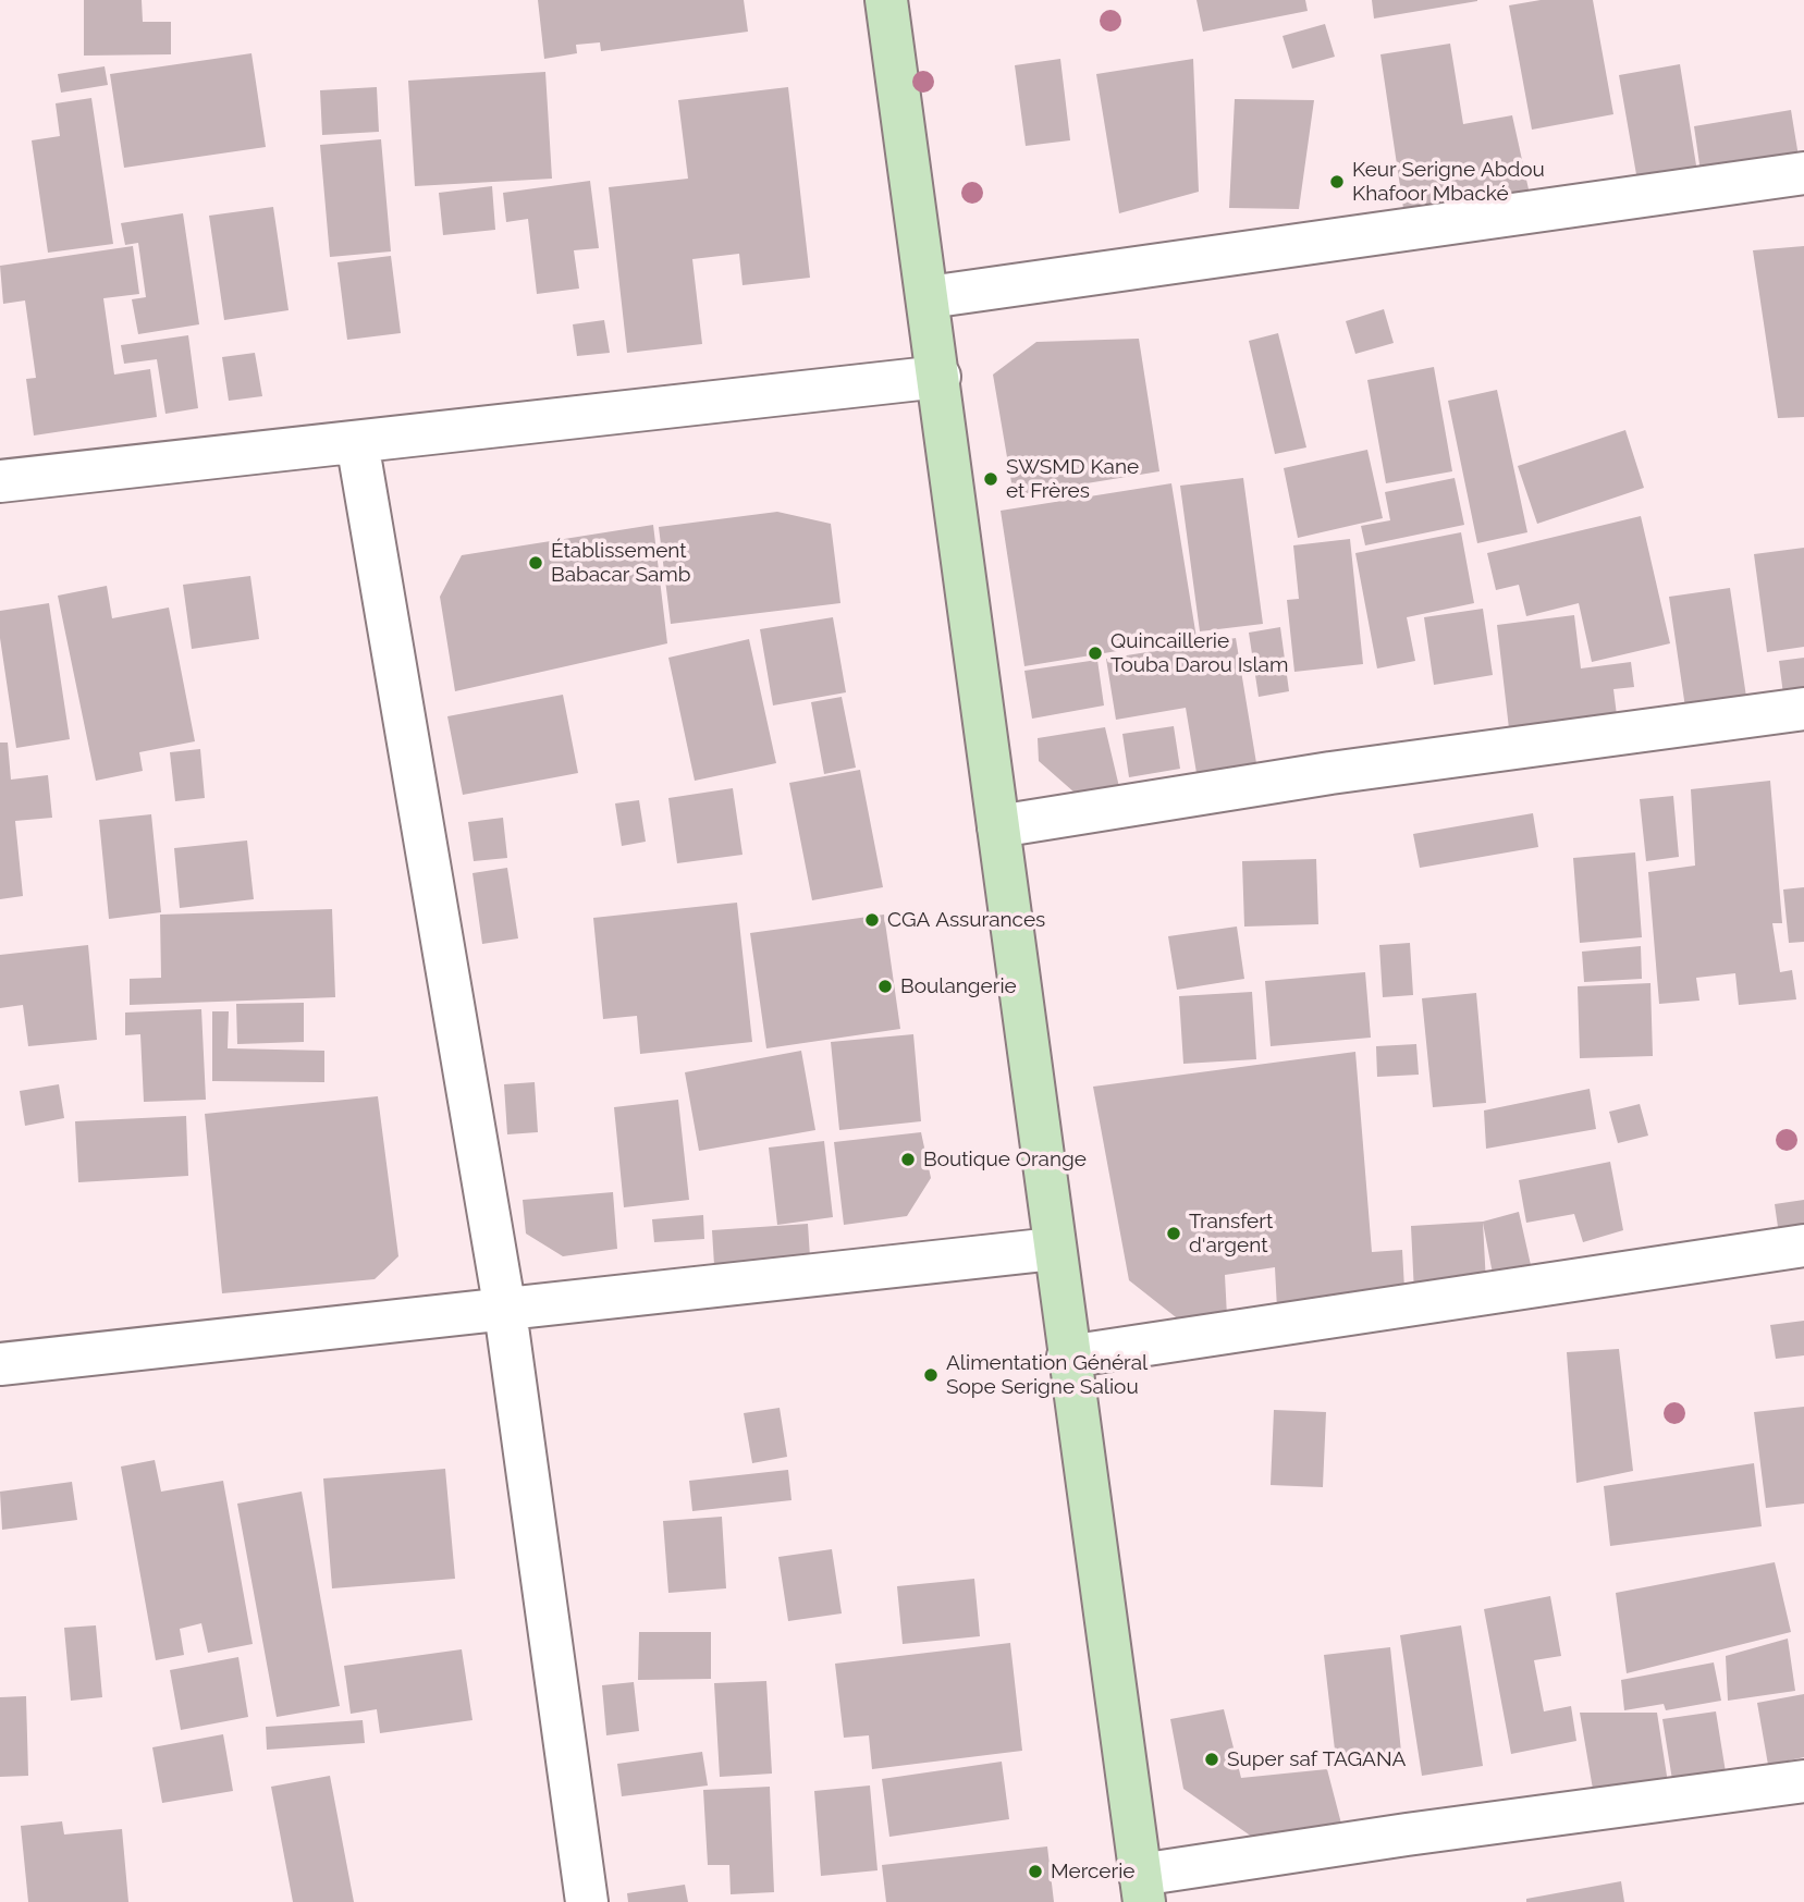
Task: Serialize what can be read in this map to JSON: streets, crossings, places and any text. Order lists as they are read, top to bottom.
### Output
{
  "places": [
    "Keur Serigne Abdou Khafoor Mbacké",
    "SWSMD Kane et Frères",
    "Établissement Babacar Samb",
    "Quincaillerie Touba Darou Islam",
    "CGA Assurances",
    "Boulangerie",
    "Boutique Orange",
    "Transfert d'argent",
    "Alimentation Général Sope Serigne Saliou",
    "Super saf TAGANA",
    "Mercerie"
  ]
}
